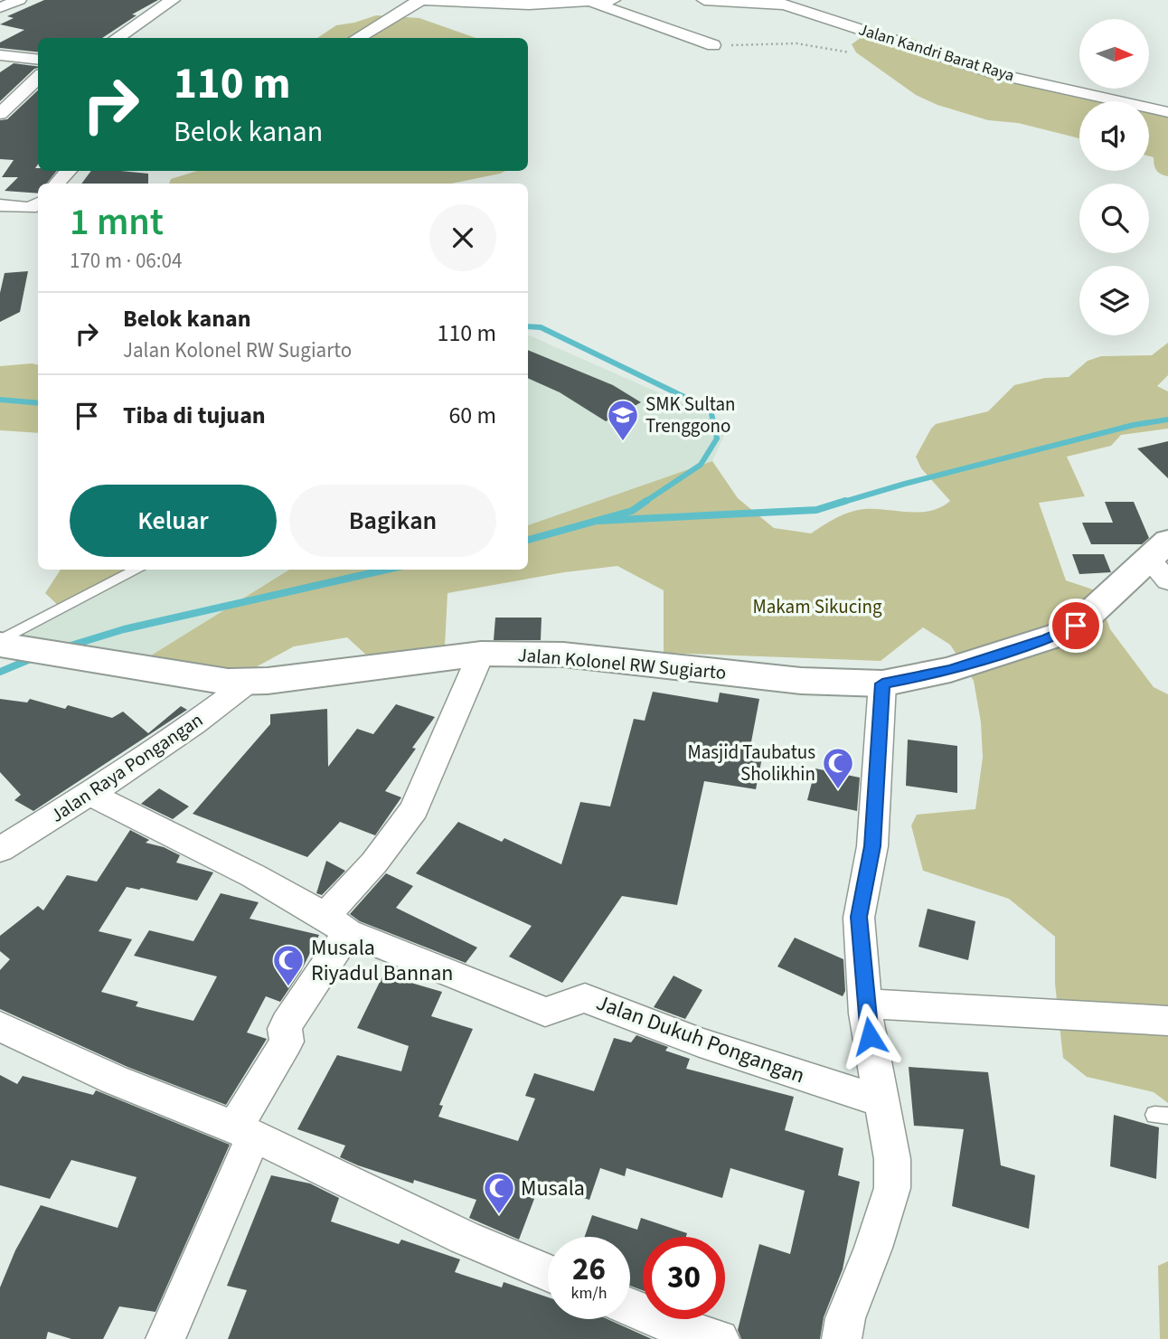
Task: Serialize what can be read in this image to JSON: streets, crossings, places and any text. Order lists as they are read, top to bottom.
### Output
{
  "streets": {
    "main road": ["Jalan Kolonel RW Sugiarto"],
    "street": ["Jalan Kandri Barat Raya", "Jalan Raya Pongangan", "Jalan Dukuh Pongangan"]
  },
  "crossings": [
    ["Jalan Kolonel RW Sugiarto", "Jalan Raya Pongangan"],
    ["Jalan Raya Pongangan", "Jalan Dukuh Pongangan"]
  ],
  "parks": ["Makam Sikucing"],
  "places": {
    "school or university": ["SMK Sultan Trenggono"],
    "mosque": ["Masjid Taubatus Sholikhin", "Musala Riyadul Bannan", "Musala"]
  },
  "north": "right",
  "page": {
    "turn": ["110 m", "Belok kanan"],
    "heading": ["1 mnt", "170 m · 06:04"],
    "list": [
      {
        "name": "Belok kanan",
        "note": "Jalan Kolonel RW Sugiarto",
        "value": "110 m"
      },
      {
        "name": "Tiba di tujuan",
        "value": "60 m"
      }
    ],
    "buttons": ["Keluar", "Bagikan"],
    "speed": "26 km/h",
    "limit": "30"
  }
}
